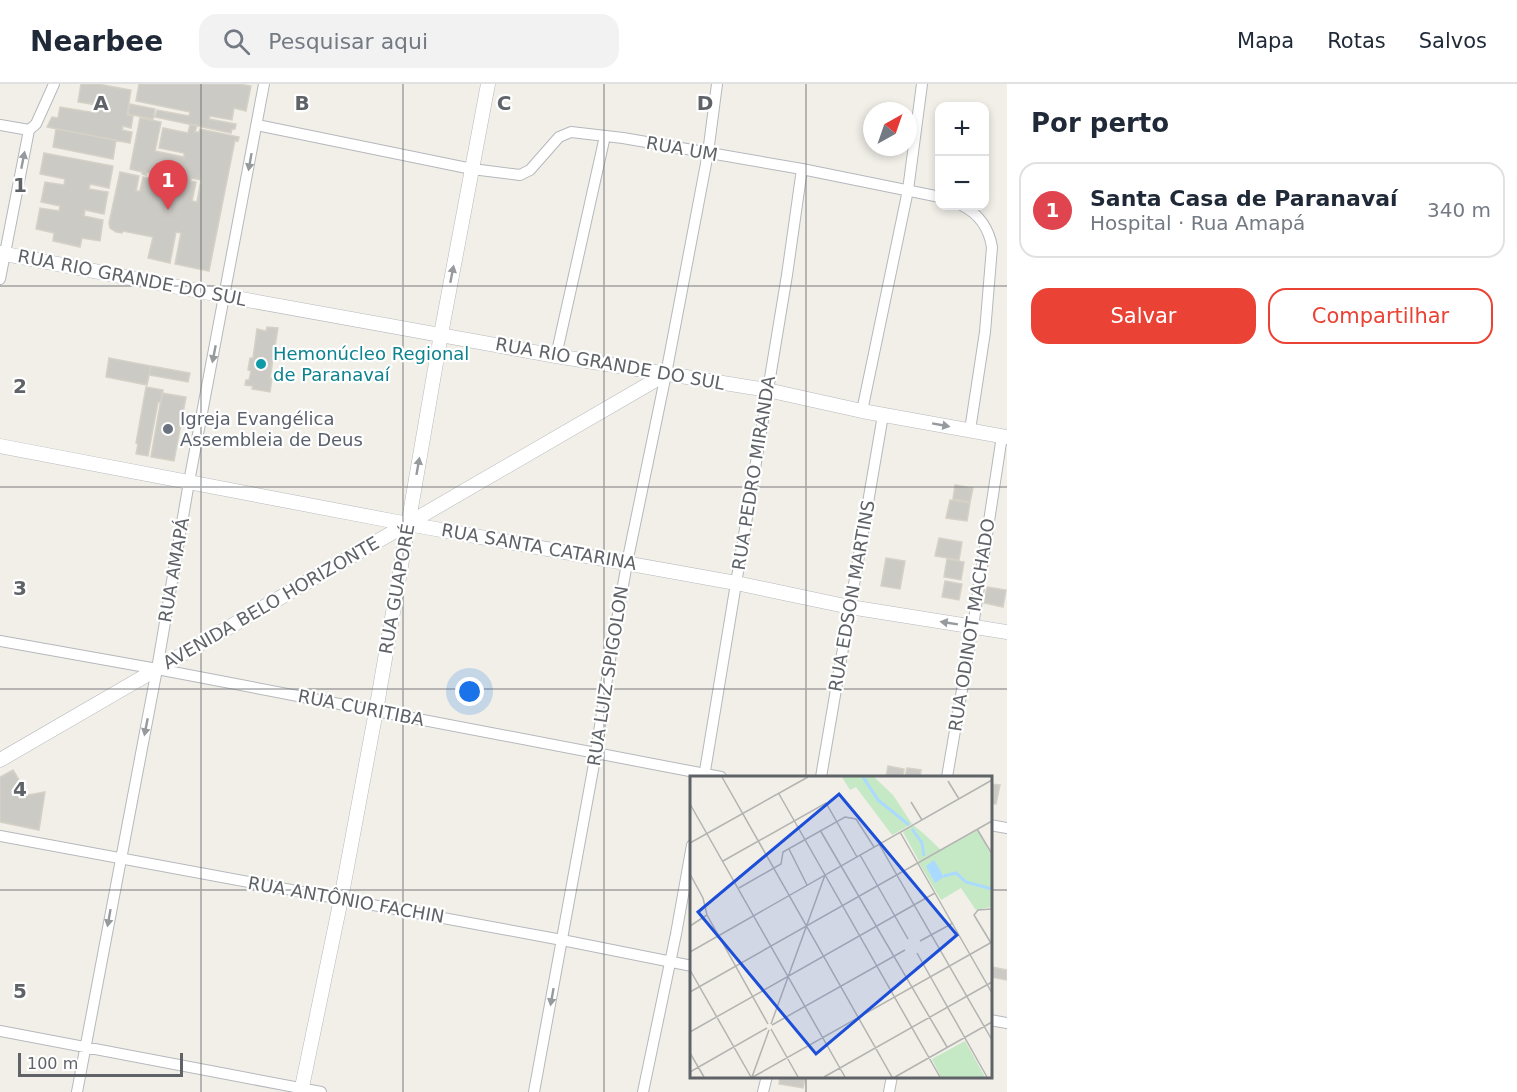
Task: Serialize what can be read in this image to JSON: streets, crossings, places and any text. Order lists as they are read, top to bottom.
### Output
{
  "streets": {
    "street": [
      "RUA UM",
      "RUA RIO GRANDE DO SUL",
      "RUA PEDRO MIRANDA",
      "RUA SANTA CATARINA",
      "RUA AMAPÁ",
      "RUA GUAPORÉ",
      "RUA EDSON MARTINS",
      "AVENIDA BELO HORIZONTE",
      "RUA ODINOT MACHADO",
      "RUA LUIZ SPIGOLON",
      "RUA CURITIBA",
      "RUA ANTÔNIO FACHIN"
    ]
  },
  "crossings": [
    ["RUA UM", "RUA PEDRO MIRANDA"],
    ["RUA UM", "RUA GUAPORÉ"],
    ["RUA UM", "RUA LUIZ SPIGOLON"],
    ["RUA RIO GRANDE DO SUL", "RUA PEDRO MIRANDA"],
    ["RUA RIO GRANDE DO SUL", "RUA AMAPÁ"],
    ["RUA RIO GRANDE DO SUL", "RUA GUAPORÉ"],
    ["RUA RIO GRANDE DO SUL", "RUA EDSON MARTINS"],
    ["RUA RIO GRANDE DO SUL", "AVENIDA BELO HORIZONTE"],
    ["RUA RIO GRANDE DO SUL", "RUA ODINOT MACHADO"],
    ["RUA RIO GRANDE DO SUL", "RUA LUIZ SPIGOLON"],
    ["RUA PEDRO MIRANDA", "RUA SANTA CATARINA"],
    ["RUA PEDRO MIRANDA", "RUA CURITIBA"],
    ["RUA SANTA CATARINA", "RUA AMAPÁ"],
    ["RUA SANTA CATARINA", "RUA GUAPORÉ"],
    ["RUA SANTA CATARINA", "RUA EDSON MARTINS"],
    ["RUA SANTA CATARINA", "AVENIDA BELO HORIZONTE"],
    ["RUA SANTA CATARINA", "RUA ODINOT MACHADO"],
    ["RUA SANTA CATARINA", "RUA LUIZ SPIGOLON"],
    ["RUA AMAPÁ", "AVENIDA BELO HORIZONTE"],
    ["RUA AMAPÁ", "RUA CURITIBA"],
    ["RUA AMAPÁ", "RUA ANTÔNIO FACHIN"],
    ["RUA GUAPORÉ", "AVENIDA BELO HORIZONTE"],
    ["RUA GUAPORÉ", "RUA CURITIBA"],
    ["RUA GUAPORÉ", "RUA ANTÔNIO FACHIN"],
    ["AVENIDA BELO HORIZONTE", "RUA LUIZ SPIGOLON"],
    ["AVENIDA BELO HORIZONTE", "RUA CURITIBA"],
    ["RUA LUIZ SPIGOLON", "RUA CURITIBA"],
    ["RUA LUIZ SPIGOLON", "RUA ANTÔNIO FACHIN"]
  ],
  "one_way": ["RUA AMAPÁ"],
  "places": ["Hemonúcleo Regional de Paranavaí", "Igreja Evangélica Assembleia de Deus"],
  "scale_bar": "100 m",
  "north": "top right",
  "page": {
    "header": "Nearbee",
    "search": "Pesquisar aqui",
    "nav": ["Mapa", "Rotas", "Salvos"],
    "heading": "Por perto",
    "map_buttons": ["+", "−"],
    "pins": "1",
    "list": [
      {
        "mark": "1",
        "name": "Santa Casa de Paranavaí",
        "note": "Hospital · Rua Amapá",
        "value": "340 m"
      }
    ],
    "buttons": ["Salvar", "Compartilhar"],
    "scale": "100 m"
  },
  "grid": {
    "columns": [
      "A",
      "B",
      "C",
      "D"
    ],
    "rows": [
      "1",
      "2",
      "3",
      "4",
      "5"
    ]
  }
}
